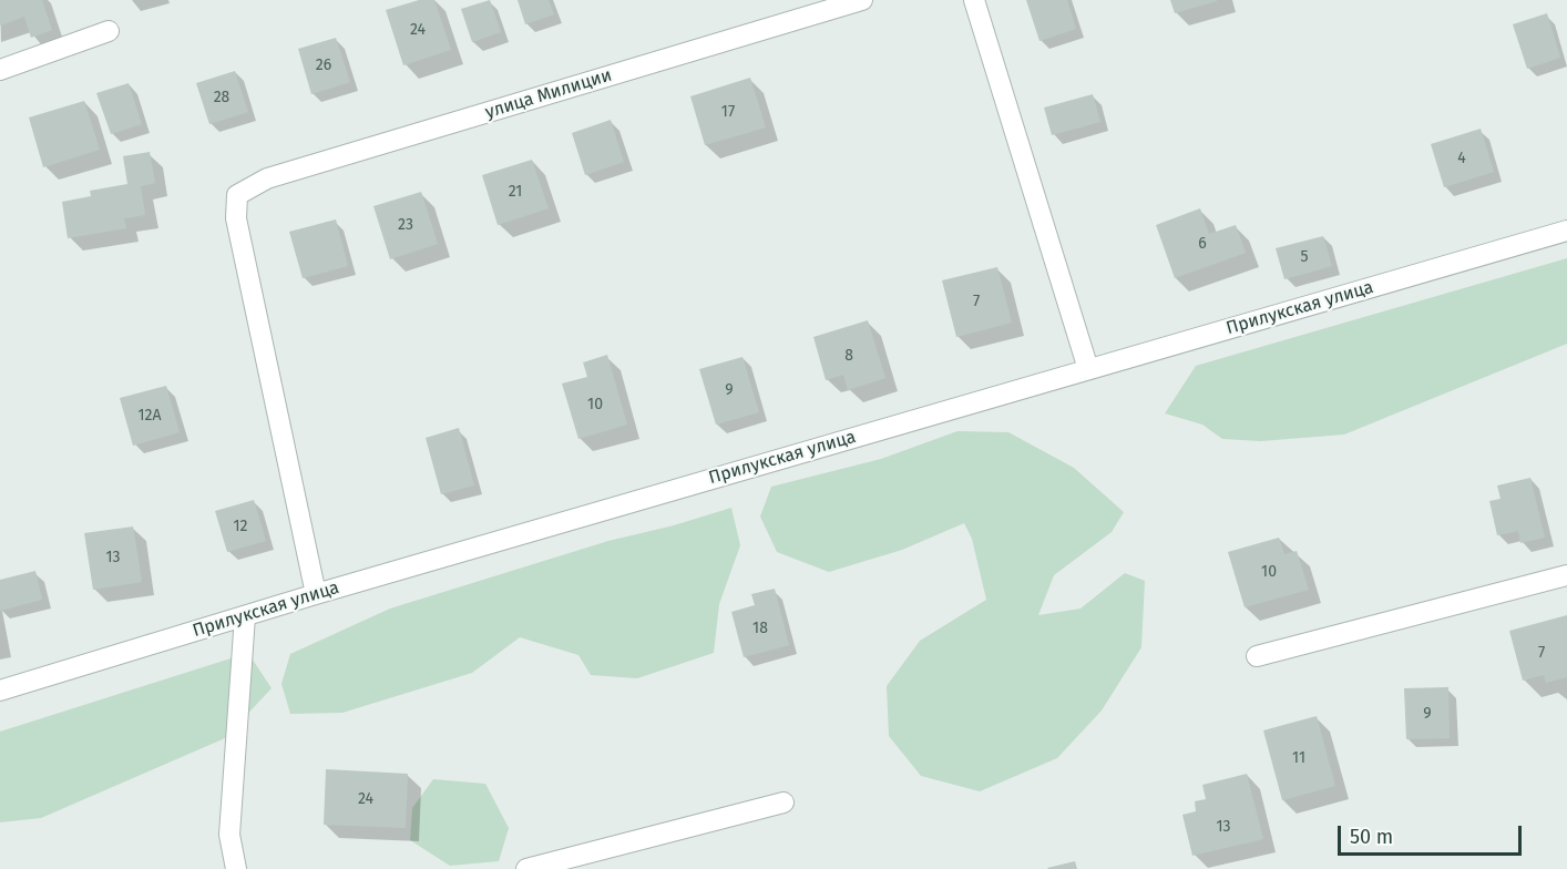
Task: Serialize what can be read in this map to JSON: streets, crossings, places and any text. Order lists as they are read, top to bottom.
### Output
{
  "streets": {
    "street": ["улица Милиции", "Прилукская улица"]
  },
  "crossings": [
    ["улица Милиции", "Прилукская улица"]
  ],
  "house_numbers": [
    "24",
    "26",
    "28",
    "17",
    "4",
    "21",
    "23",
    "6",
    "5",
    "7",
    "8",
    "9",
    "10",
    "12А",
    "12",
    "13",
    "10",
    "18",
    "7",
    "9",
    "11",
    "24",
    "13"
  ],
  "scale_bar": "50 m"
}
